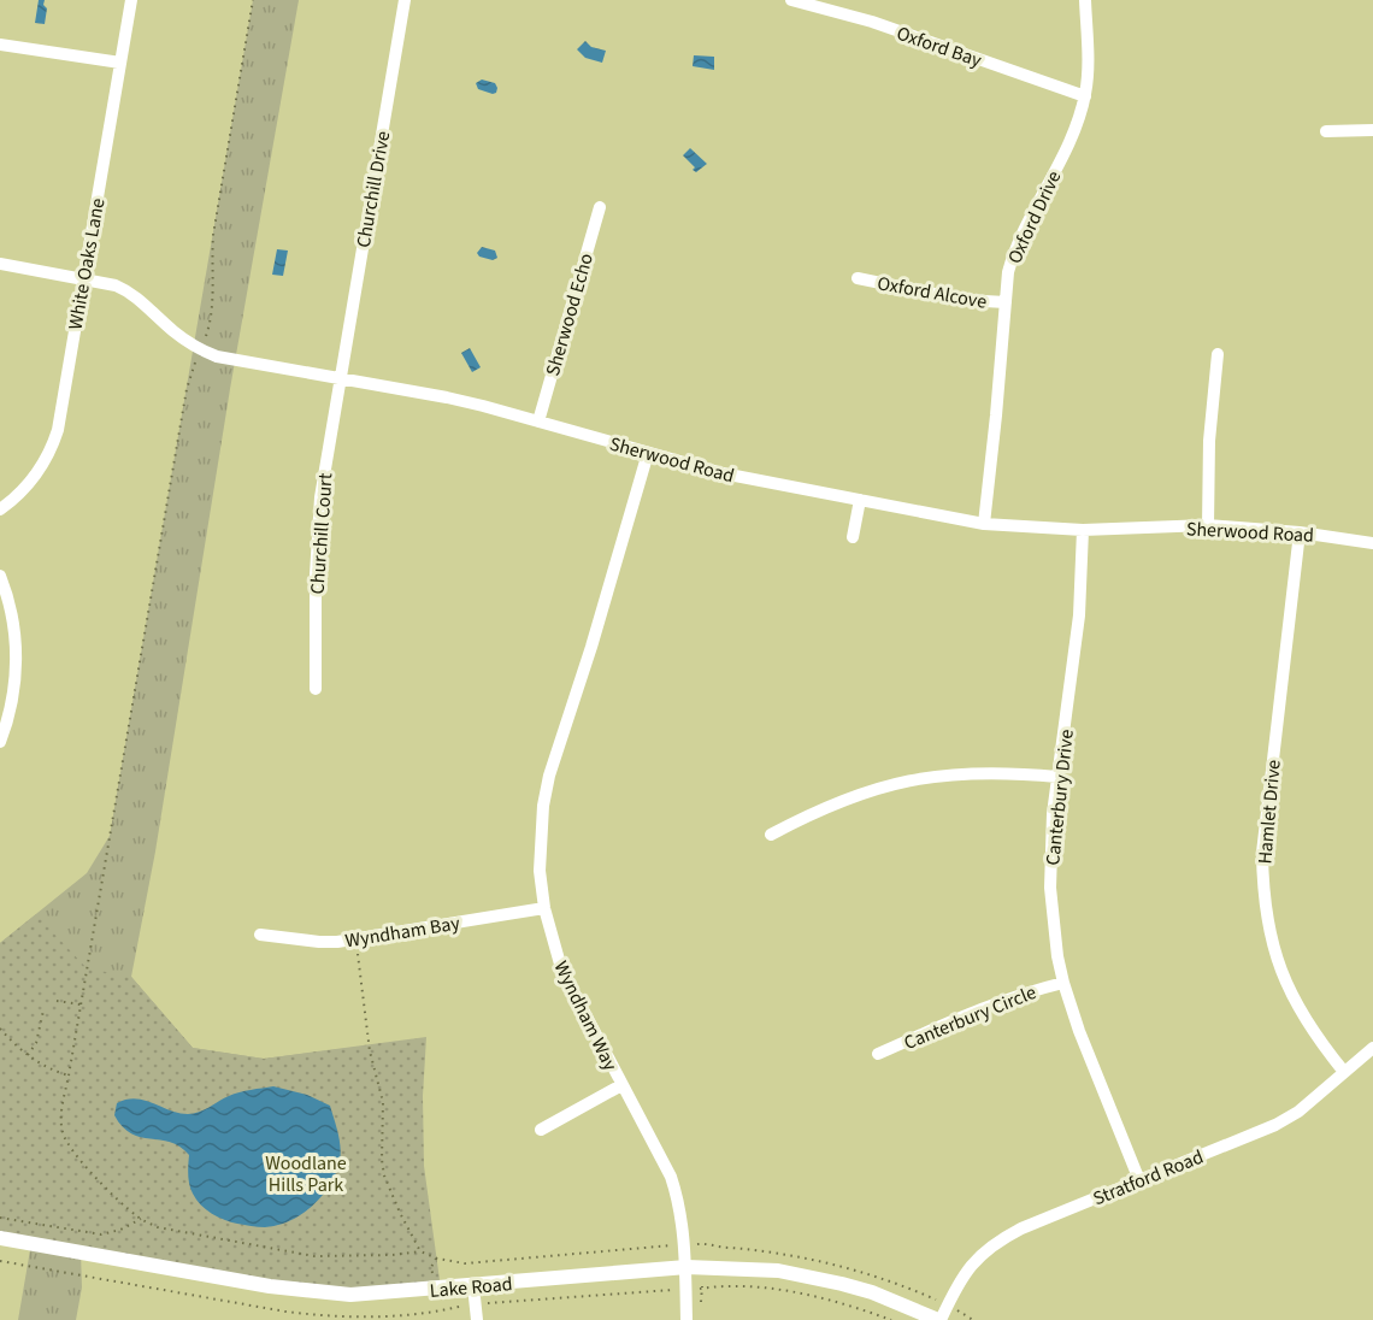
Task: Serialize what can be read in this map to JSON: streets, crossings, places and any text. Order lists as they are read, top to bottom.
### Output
{
  "streets": {
    "street": [
      "Oxford Bay",
      "Churchill Drive",
      "Oxford Drive",
      "White Oaks Lane",
      "Oxford Alcove",
      "Sherwood Echo",
      "Sherwood Road",
      "Churchill Court",
      "Canterbury Drive",
      "Hamlet Drive",
      "Wyndham Bay",
      "Wyndham Way",
      "Canterbury Circle",
      "Stratford Road",
      "Lake Road"
    ]
  },
  "crossings": [
    ["Oxford Bay", "Oxford Drive"],
    ["Churchill Drive", "Sherwood Road"],
    ["Churchill Drive", "Churchill Court"],
    ["Oxford Drive", "Oxford Alcove"],
    ["Oxford Drive", "Sherwood Road"],
    ["White Oaks Lane", "Sherwood Road"],
    ["Sherwood Echo", "Sherwood Road"],
    ["Sherwood Road", "Churchill Court"],
    ["Sherwood Road", "Canterbury Drive"],
    ["Sherwood Road", "Hamlet Drive"],
    ["Sherwood Road", "Wyndham Way"],
    ["Canterbury Drive", "Canterbury Circle"],
    ["Canterbury Drive", "Stratford Road"],
    ["Hamlet Drive", "Stratford Road"],
    ["Wyndham Bay", "Wyndham Way"],
    ["Wyndham Way", "Lake Road"],
    ["Stratford Road", "Lake Road"]
  ],
  "parks": ["Woodlane Hills Park"]
}
